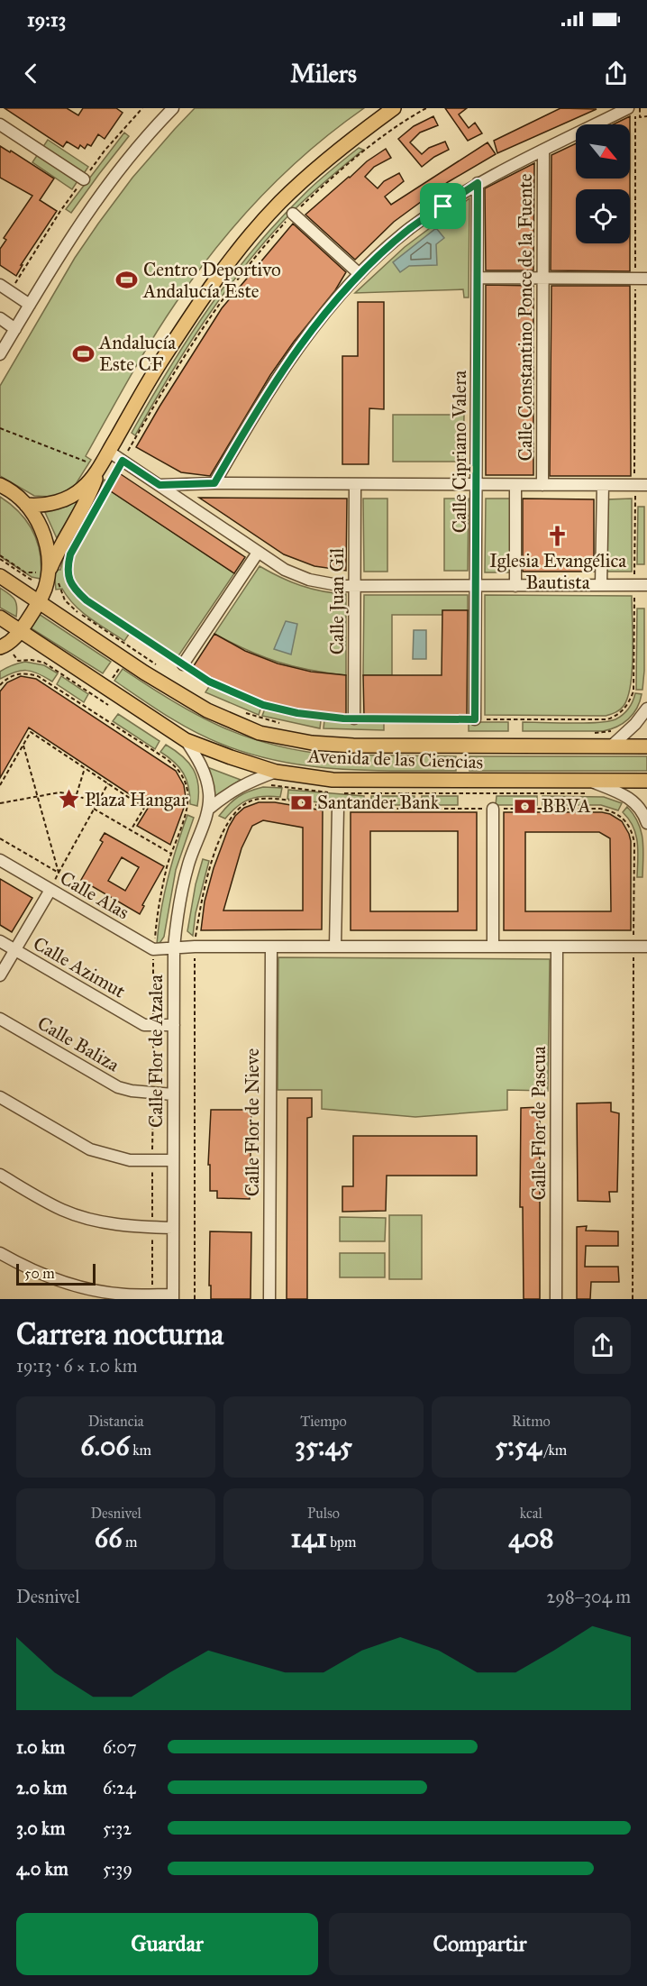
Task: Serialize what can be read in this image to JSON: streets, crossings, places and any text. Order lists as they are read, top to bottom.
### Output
{
  "streets": {
    "main road": ["Avenida de las Ciencias"],
    "street": [
      "Calle Constantino Ponce de la Fuente",
      "Calle Cipriano Valera",
      "Calle Juan Gil",
      "Calle Alas",
      "Calle Azimut",
      "Calle Baliza",
      "Calle Flor de Azalea",
      "Calle Flor de Nieve",
      "Calle Flor de Pascua"
    ]
  },
  "crossings": [
    ["Calle Alas", "Calle Flor de Azalea"],
    ["Calle Alas", "Calle Flor de Nieve"],
    ["Calle Alas", "Calle Flor de Pascua"],
    ["Calle Azimut", "Calle Flor de Azalea"],
    ["Calle Baliza", "Calle Flor de Azalea"]
  ],
  "places": {
    "sports": ["Centro Deportivo Andalucía Este", "Andalucía Este CF"],
    "church": ["Iglesia Evangélica Bautista"],
    "place": ["Plaza Hangar"],
    "bank": ["Santander Bank", "BBVA"]
  },
  "scale_bar": "50 m",
  "north": "bottom right",
  "page": {
    "status": "19:13",
    "header": "Milers",
    "scale": "50 m",
    "heading": ["Carrera nocturna", "19:13 · 6 × 1.0 km"],
    "stats": [
      ["Distancia", "6.06 km"],
      ["Tiempo", "35:45"],
      ["Ritmo", "5:54 /km"],
      ["Desnivel", "66 m"],
      ["Pulso", "141 bpm"],
      ["kcal", "408"]
    ],
    "chart": ["Desnivel", "298–304 m"],
    "list": [
      {
        "name": "1.0 km",
        "note": "6:07"
      },
      {
        "name": "2.0 km",
        "note": "6:24"
      },
      {
        "name": "3.0 km",
        "note": "5:32"
      },
      {
        "name": "4.0 km",
        "note": "5:39"
      }
    ],
    "buttons": ["Guardar", "Compartir"]
  }
}
